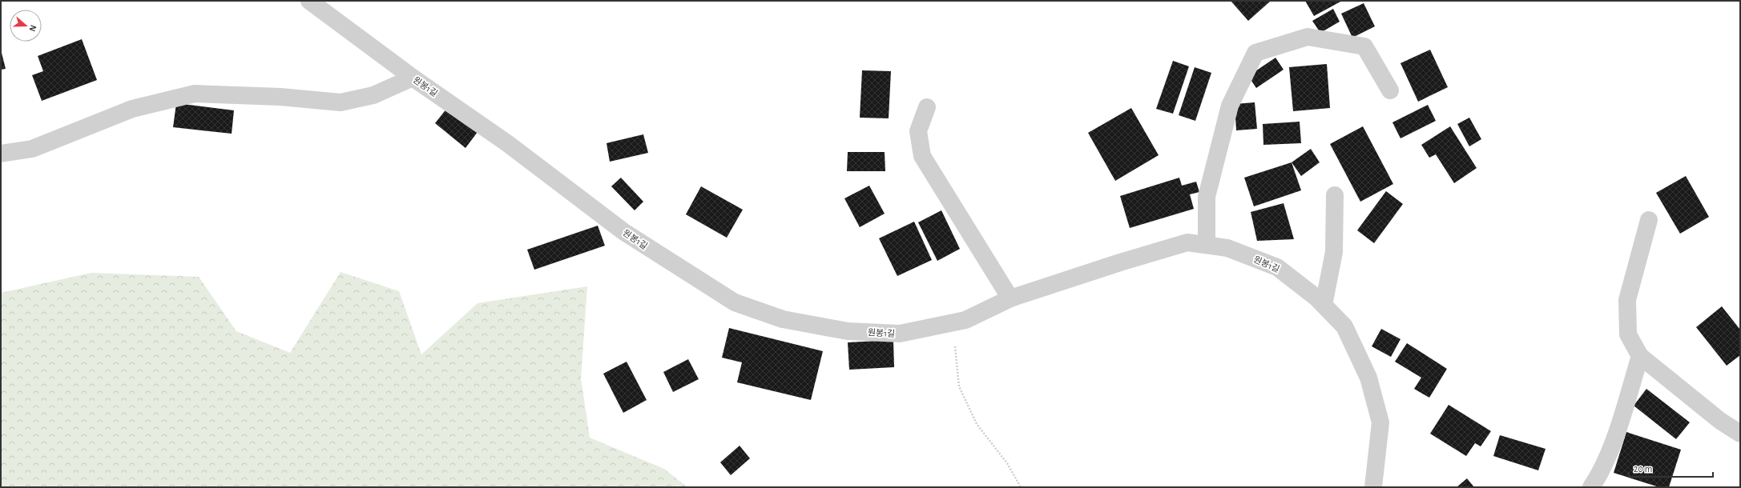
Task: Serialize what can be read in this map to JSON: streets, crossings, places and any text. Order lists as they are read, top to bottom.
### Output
{
  "streets": {
    "street": ["원봉1길"]
  },
  "scale_bar": "20 m",
  "north": "right"
}
